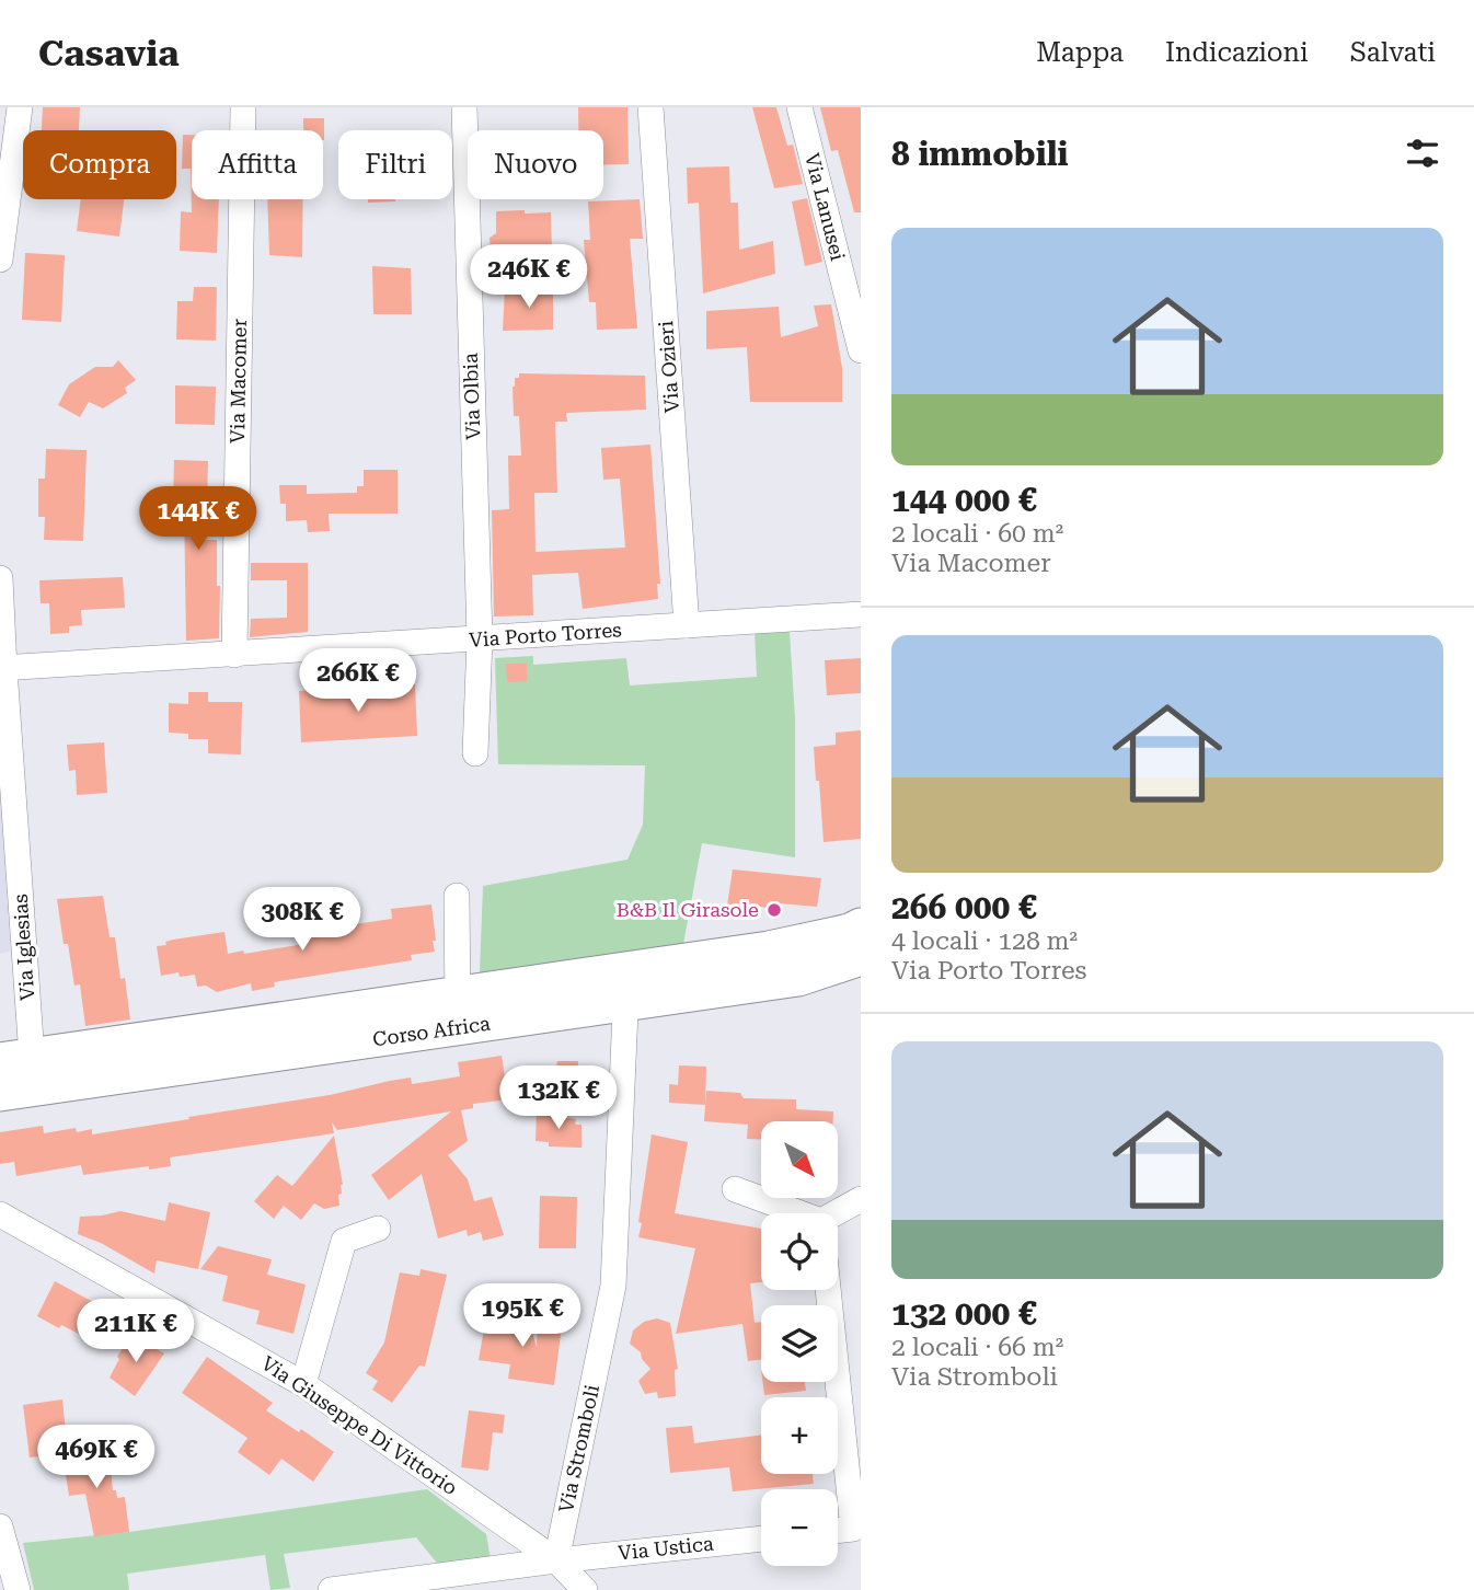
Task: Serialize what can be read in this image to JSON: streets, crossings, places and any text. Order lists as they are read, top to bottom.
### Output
{
  "streets": {
    "street": [
      "Via Lanusei",
      "Via Ozieri",
      "Via Macomer",
      "Via Olbia",
      "Via Porto Torres",
      "Via Iglesias",
      "Corso Africa",
      "Via Giuseppe Di Vittorio",
      "Via Stromboli",
      "Via Ustica"
    ]
  },
  "crossings": [
    ["Via Ozieri", "Via Porto Torres"],
    ["Via Macomer", "Via Porto Torres"],
    ["Via Olbia", "Via Porto Torres"],
    ["Via Porto Torres", "Via Iglesias"],
    ["Via Iglesias", "Corso Africa"],
    ["Corso Africa", "Via Stromboli"],
    ["Via Giuseppe Di Vittorio", "Via Stromboli"],
    ["Via Giuseppe Di Vittorio", "Via Ustica"],
    ["Via Stromboli", "Via Ustica"]
  ],
  "places": ["B&B Il Girasole"],
  "north": "bottom right",
  "page": {
    "header": "Casavia",
    "nav": ["Mappa", "Indicazioni", "Salvati"],
    "heading": "8 immobili",
    "chip": [
      "Compra",
      "Affitta",
      "Filtri",
      "Nuovo"
    ],
    "list": [
      {
        "name": "144 000 €",
        "note": "2 locali · 60 m² · Via Macomer"
      },
      {
        "name": "266 000 €",
        "note": "4 locali · 128 m² · Via Porto Torres"
      },
      {
        "name": "132 000 €",
        "note": "2 locali · 66 m² · Via Stromboli"
      }
    ],
    "price": [
      "246K €",
      "144K €",
      "266K €",
      "308K €",
      "132K €",
      "195K €",
      "211K €",
      "469K €"
    ],
    "map_buttons": ["+", "−"]
  }
}
